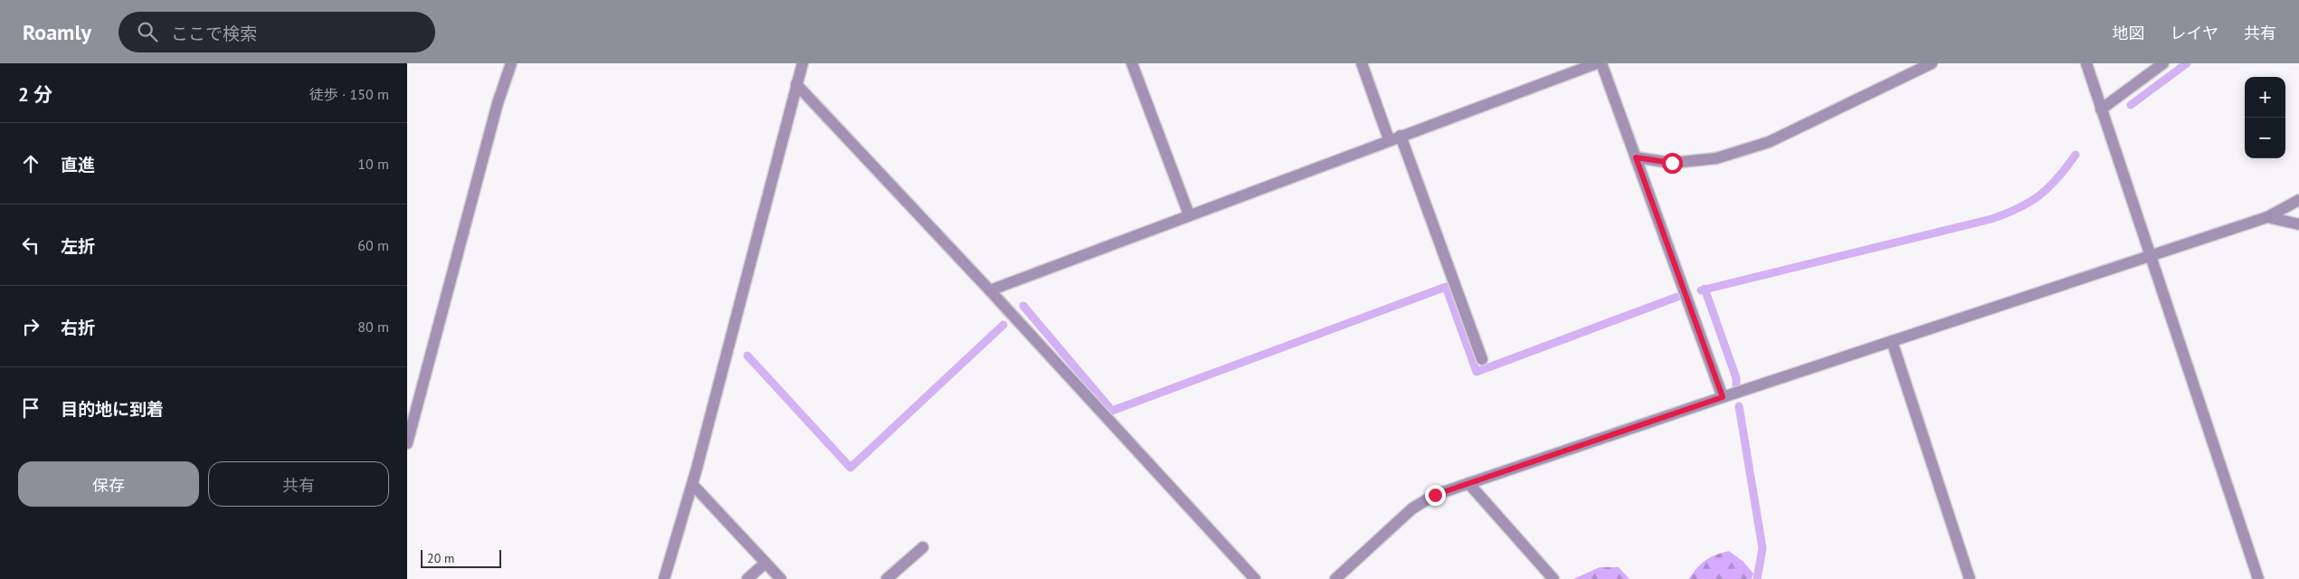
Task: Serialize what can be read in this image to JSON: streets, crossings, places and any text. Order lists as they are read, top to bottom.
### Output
{
  "scale_bar": "20 m",
  "page": {
    "header": "Roamly",
    "search": "ここで検索",
    "nav": ["地図", "レイヤ", "共有"],
    "heading": ["2 分", "徒歩 · 150 m"],
    "map_buttons": ["+", "−"],
    "list": [
      ["直進", "10 m"],
      ["左折", "60 m"],
      ["右折", "80 m"],
      "目的地に到着"
    ],
    "buttons": ["保存", "共有"],
    "scale": "20 m"
  }
}
